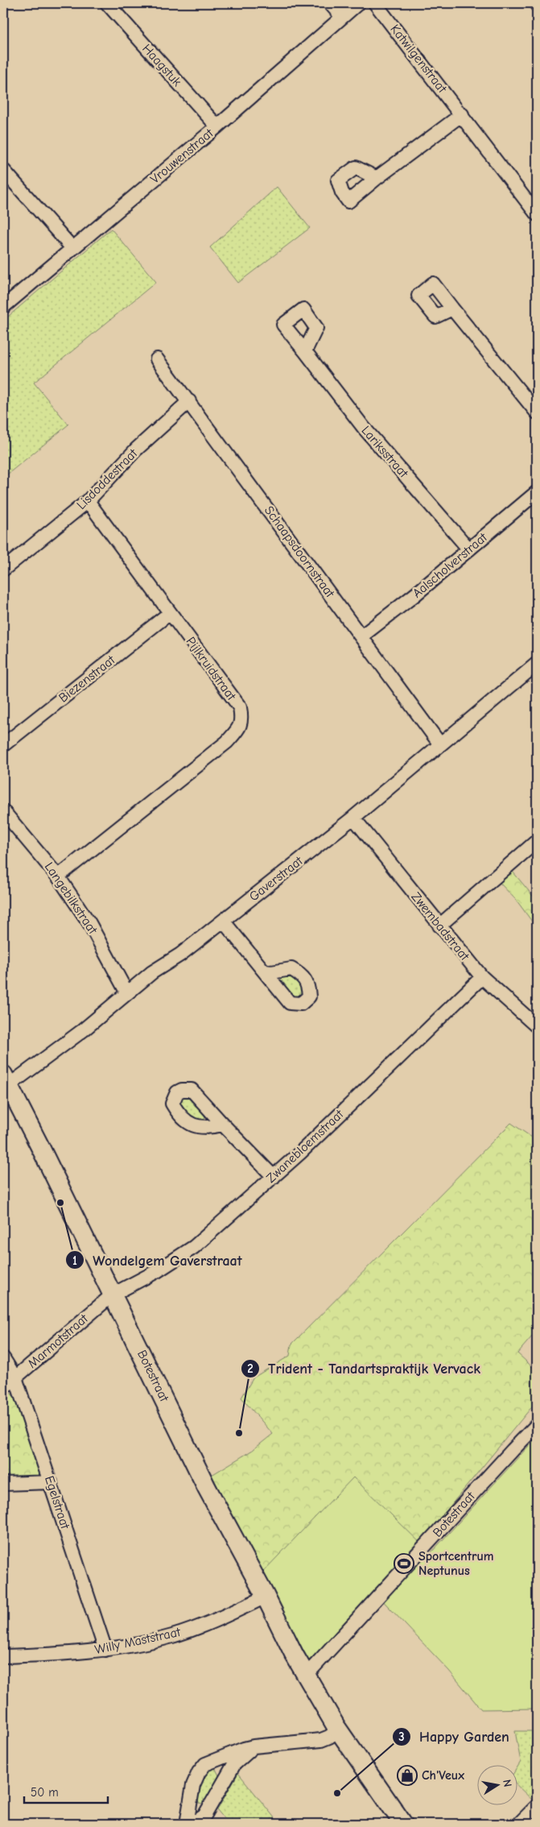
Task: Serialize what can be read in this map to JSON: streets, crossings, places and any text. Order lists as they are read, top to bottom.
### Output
{
  "streets": {
    "street": [
      "Katwilgenstraat",
      "Haagstuk",
      "Vrouwenstraat",
      "Lariksstraat",
      "Lisdoddestraat",
      "Schaapsdoornstraat",
      "Aalscholverstraat",
      "Pijlkruidstraat",
      "Biezenstraat",
      "Gaverstraat",
      "Langebilkstraat",
      "Zwembadstraat",
      "Zwanebloemstraat",
      "Marmotstraat",
      "Botestraat",
      "Egelstraat",
      "Willy Maststraat"
    ]
  },
  "crossings": [
    ["Haagstuk", "Vrouwenstraat"],
    ["Lariksstraat", "Aalscholverstraat"],
    ["Lisdoddestraat", "Schaapsdoornstraat"],
    ["Lisdoddestraat", "Pijlkruidstraat"],
    ["Schaapsdoornstraat", "Aalscholverstraat"],
    ["Schaapsdoornstraat", "Gaverstraat"],
    ["Pijlkruidstraat", "Biezenstraat"],
    ["Pijlkruidstraat", "Langebilkstraat"],
    ["Gaverstraat", "Langebilkstraat"],
    ["Gaverstraat", "Zwembadstraat"],
    ["Gaverstraat", "Botestraat"],
    ["Zwembadstraat", "Zwanebloemstraat"],
    ["Zwanebloemstraat", "Marmotstraat"],
    ["Zwanebloemstraat", "Botestraat"],
    ["Marmotstraat", "Botestraat"],
    ["Marmotstraat", "Egelstraat"],
    ["Botestraat", "Willy Maststraat"],
    ["Egelstraat", "Willy Maststraat"]
  ],
  "places": {
    "other": ["Wondelgem Gaverstraat", "Trident - Tandartspraktijk Vervack", "Happy Garden"],
    "sports": ["Sportcentrum Neptunus"],
    "shop": ["Ch'Veux"]
  },
  "scale_bar": "50 m",
  "north": "right"
}
